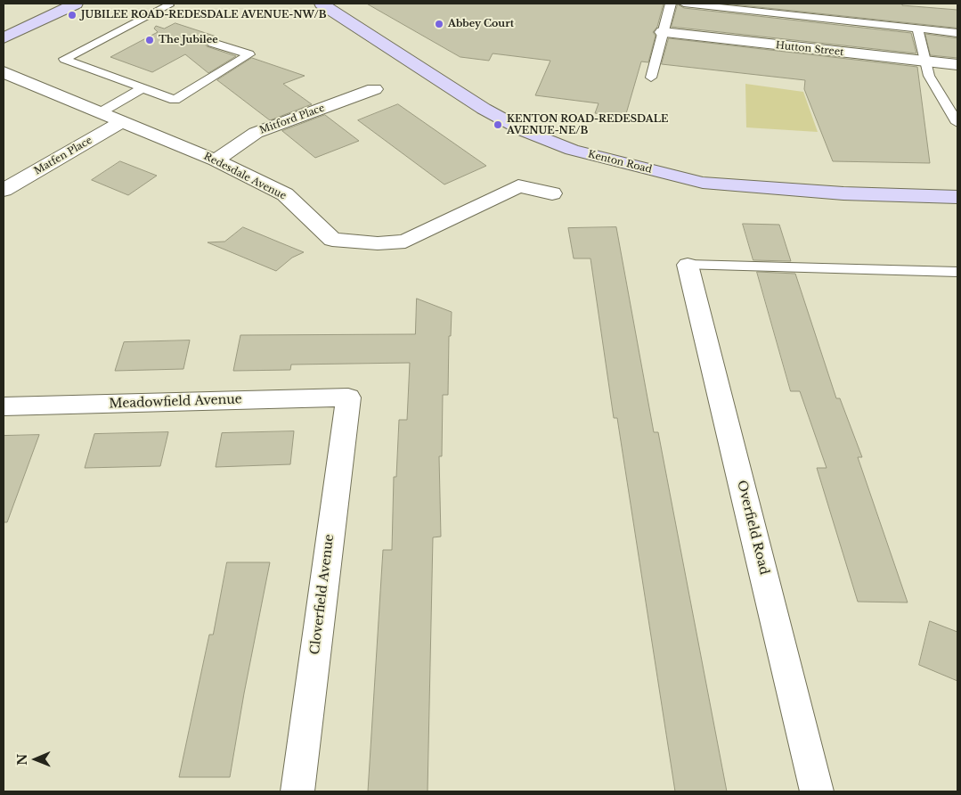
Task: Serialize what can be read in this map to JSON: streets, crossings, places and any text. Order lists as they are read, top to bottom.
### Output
{
  "streets": {
    "street": [
      "Hutton Street",
      "Mitford Place",
      "Matfen Place",
      "Kenton Road",
      "Redesdale Avenue",
      "Meadowfield Avenue",
      "Overfield Road",
      "Cloverfield Avenue"
    ]
  },
  "crossings": [
    ["Mitford Place", "Redesdale Avenue"],
    ["Matfen Place", "Redesdale Avenue"],
    ["Meadowfield Avenue", "Cloverfield Avenue"]
  ],
  "places": [
    "JUBILEE ROAD-REDESDALE AVENUE-NW/B",
    "Abbey Court",
    "The Jubilee",
    "KENTON ROAD-REDESDALE AVENUE-NE/B"
  ],
  "north": "left"
}
